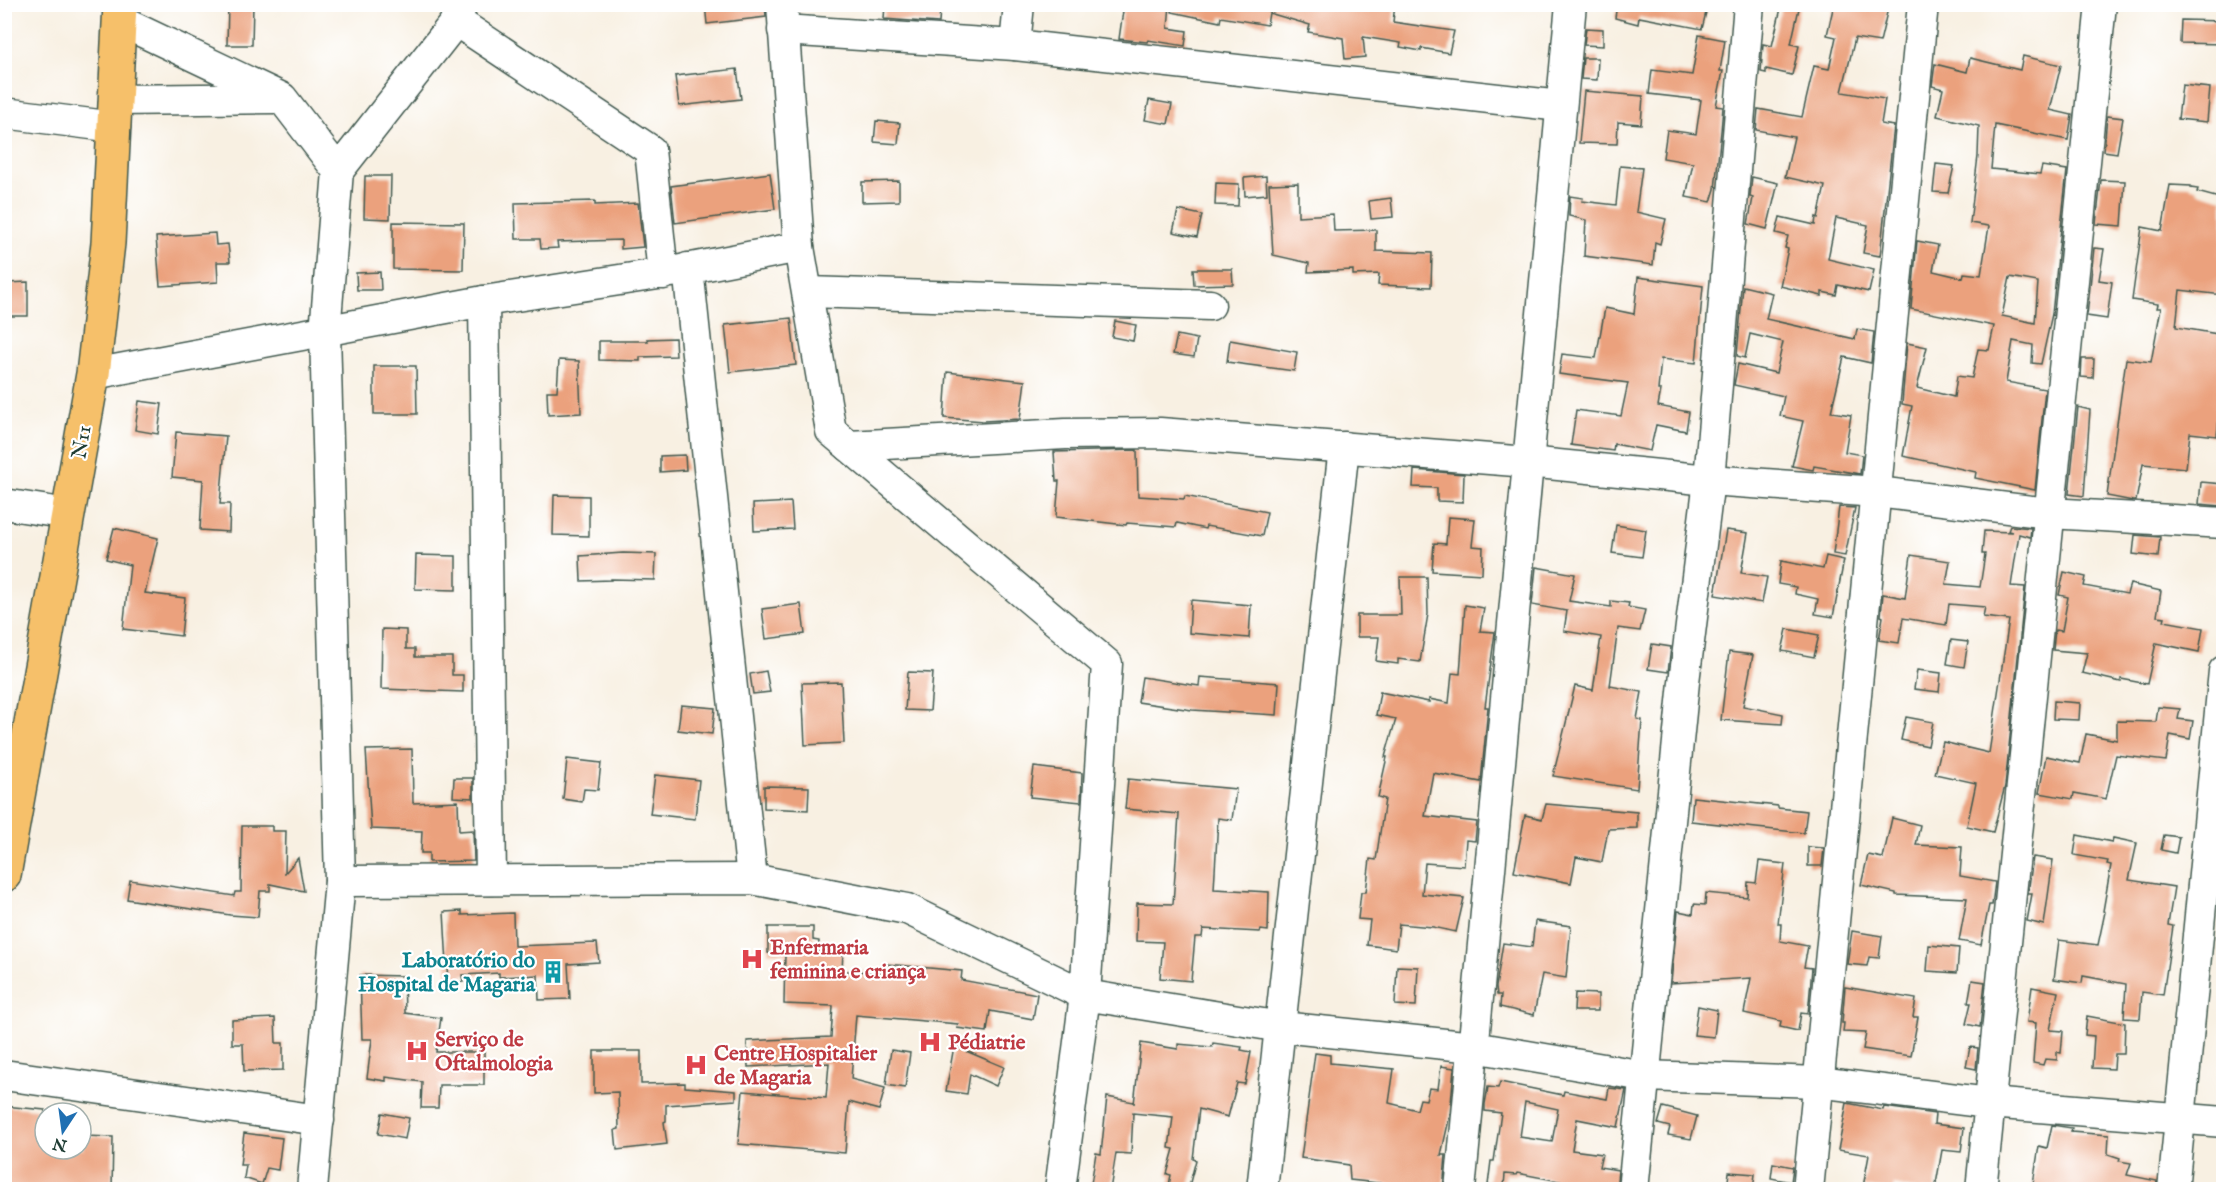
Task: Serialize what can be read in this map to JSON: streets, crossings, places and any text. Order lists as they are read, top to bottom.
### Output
{
  "streets": {
    "main road": ["N11"]
  },
  "places": {
    "hospital": [
      "Enfermaria feminina e criança",
      "Pédiatrie",
      "Serviço de Oftalmologia",
      "Centre Hospitalier de Magaria"
    ],
    "building": ["Laboratório do Hospital de Magaria"]
  },
  "north": "bottom"
}
